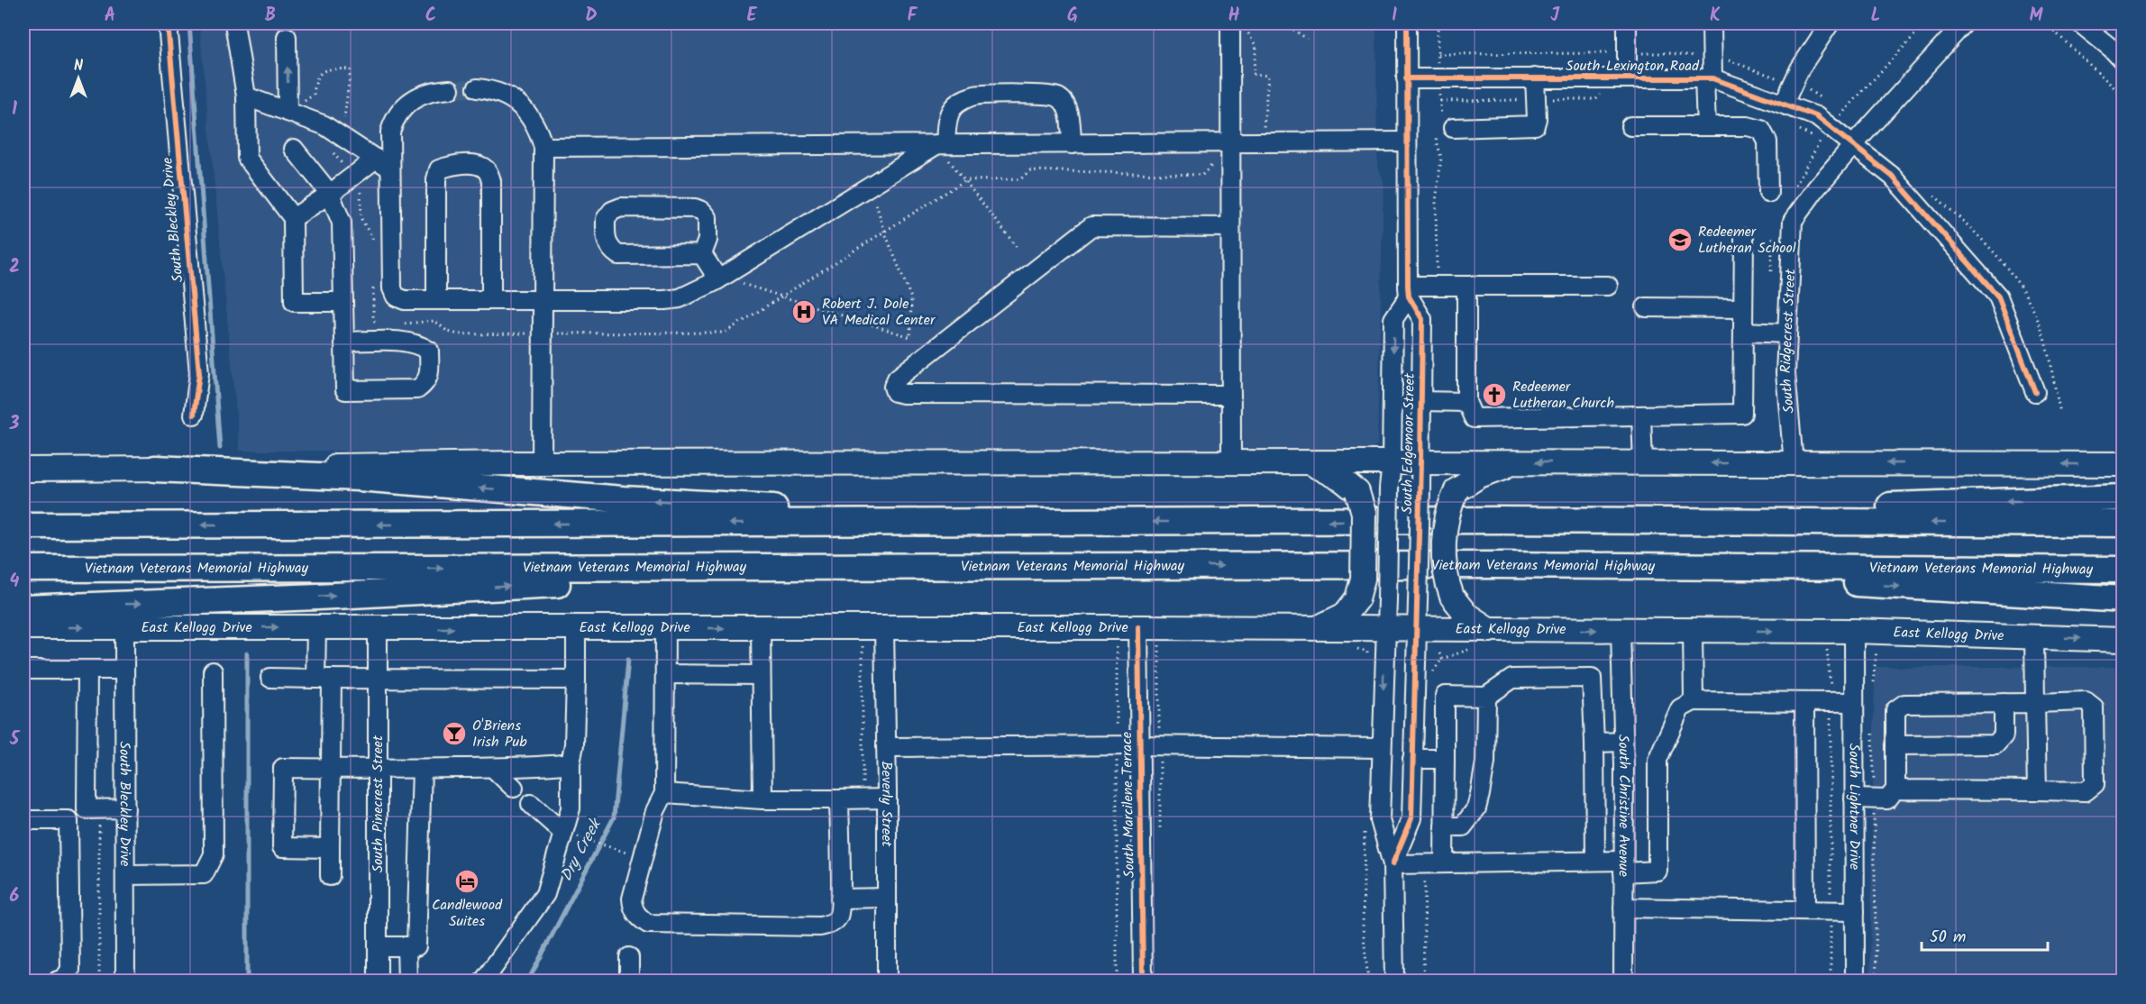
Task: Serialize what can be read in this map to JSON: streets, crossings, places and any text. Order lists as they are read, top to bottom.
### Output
{
  "streets": {
    "highway": ["Vietnam Veterans Memorial Highway"],
    "main road": ["East Kellogg Drive"],
    "street": [
      "South Lexington Road",
      "South Bleckley Drive",
      "South Ridgecrest Street",
      "South Edgemoor Street",
      "South Pinecrest Street",
      "Beverly Street",
      "South Marcilene Terrace",
      "South Christine Avenue",
      "South Lightner Drive"
    ]
  },
  "crossings": [
    ["South Lexington Road", "South Ridgecrest Street"],
    ["South Lexington Road", "South Edgemoor Street"],
    ["South Bleckley Drive", "East Kellogg Drive"],
    ["South Edgemoor Street", "East Kellogg Drive"],
    ["East Kellogg Drive", "South Pinecrest Street"],
    ["East Kellogg Drive", "Beverly Street"],
    ["East Kellogg Drive", "South Marcilene Terrace"],
    ["East Kellogg Drive", "South Christine Avenue"],
    ["East Kellogg Drive", "South Lightner Drive"]
  ],
  "water": ["Dry Creek"],
  "places": {
    "school or university": ["Redeemer Lutheran School"],
    "hospital": ["Robert J. Dole VA Medical Center"],
    "church": ["Redeemer Lutheran Church"],
    "bar": ["O'Briens Irish Pub"],
    "hotel": ["Candlewood Suites"]
  },
  "scale_bar": "50 m",
  "north": "top",
  "grid": {
    "columns": [
      "A",
      "B",
      "C",
      "D",
      "E",
      "F",
      "G",
      "H",
      "I",
      "J",
      "K",
      "L",
      "M"
    ],
    "rows": [
      "1",
      "2",
      "3",
      "4",
      "5",
      "6"
    ]
  }
}
